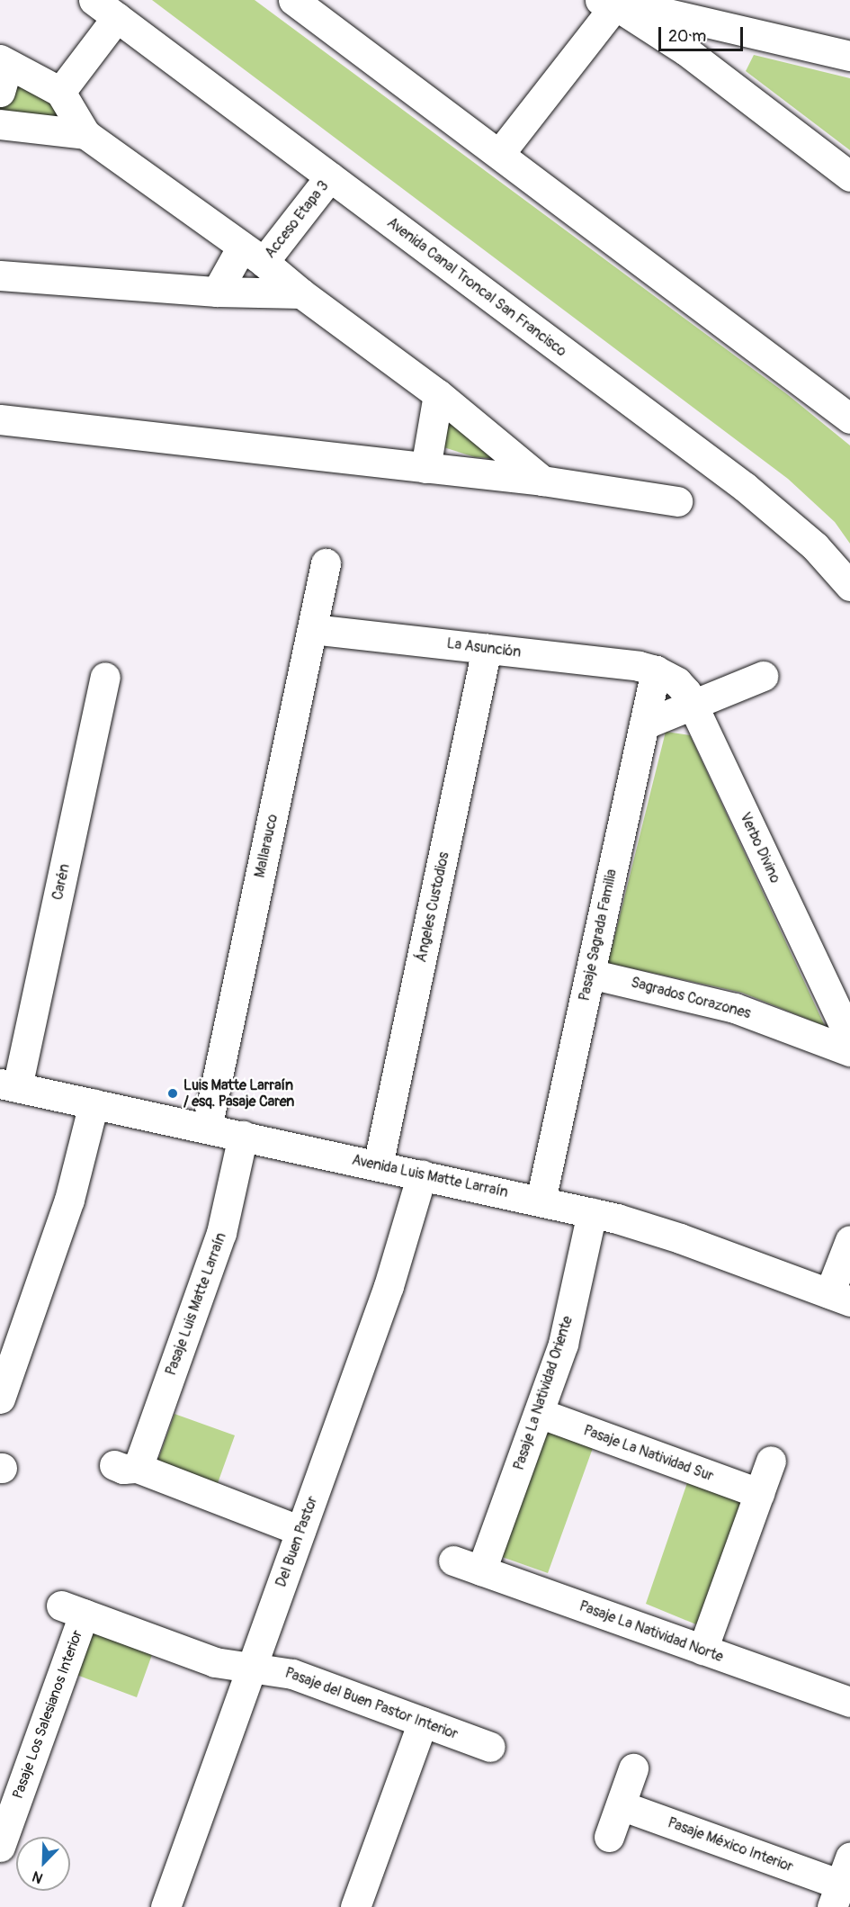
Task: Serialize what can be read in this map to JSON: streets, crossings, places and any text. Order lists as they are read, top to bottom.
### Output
{
  "streets": {
    "street": [
      "Acceso Etapa 3",
      "Avenida Canal Troncal San Francisco",
      "La Asunción",
      "Mallarauco",
      "Verbo Divino",
      "Carén",
      "Ángeles Custodios",
      "Pasaje Sagrada Familia",
      "Sagrados Corazones",
      "Avenida Luis Matte Larraín",
      "Pasaje Luis Matte Larraín",
      "Pasaje La Natividad Oriente",
      "Pasaje La Natividad Sur",
      "Del Buen Pastor",
      "Pasaje La Natividad Norte",
      "Pasaje del Buen Pastor Interior",
      "Pasaje Los Salesianos Interior",
      "Pasaje México Interior"
    ]
  },
  "crossings": [
    ["Acceso Etapa 3", "Avenida Canal Troncal San Francisco"],
    ["La Asunción", "Mallarauco"],
    ["La Asunción", "Verbo Divino"],
    ["La Asunción", "Ángeles Custodios"],
    ["La Asunción", "Pasaje Sagrada Familia"],
    ["Mallarauco", "Avenida Luis Matte Larraín"],
    ["Verbo Divino", "Pasaje Sagrada Familia"],
    ["Carén", "Avenida Luis Matte Larraín"],
    ["Ángeles Custodios", "Avenida Luis Matte Larraín"],
    ["Pasaje Sagrada Familia", "Sagrados Corazones"],
    ["Pasaje Sagrada Familia", "Avenida Luis Matte Larraín"],
    ["Avenida Luis Matte Larraín", "Pasaje Luis Matte Larraín"],
    ["Avenida Luis Matte Larraín", "Pasaje La Natividad Oriente"],
    ["Avenida Luis Matte Larraín", "Del Buen Pastor"],
    ["Pasaje Luis Matte Larraín", "Del Buen Pastor"],
    ["Pasaje La Natividad Oriente", "Pasaje La Natividad Sur"],
    ["Pasaje La Natividad Oriente", "Pasaje La Natividad Norte"],
    ["Del Buen Pastor", "Pasaje del Buen Pastor Interior"],
    ["Del Buen Pastor", "Pasaje Los Salesianos Interior"],
    ["Pasaje del Buen Pastor Interior", "Pasaje Los Salesianos Interior"]
  ],
  "places": ["Luis Matte Larraín / esq. Pasaje Caren"],
  "scale_bar": "20 m",
  "north": "bottom left"
}
